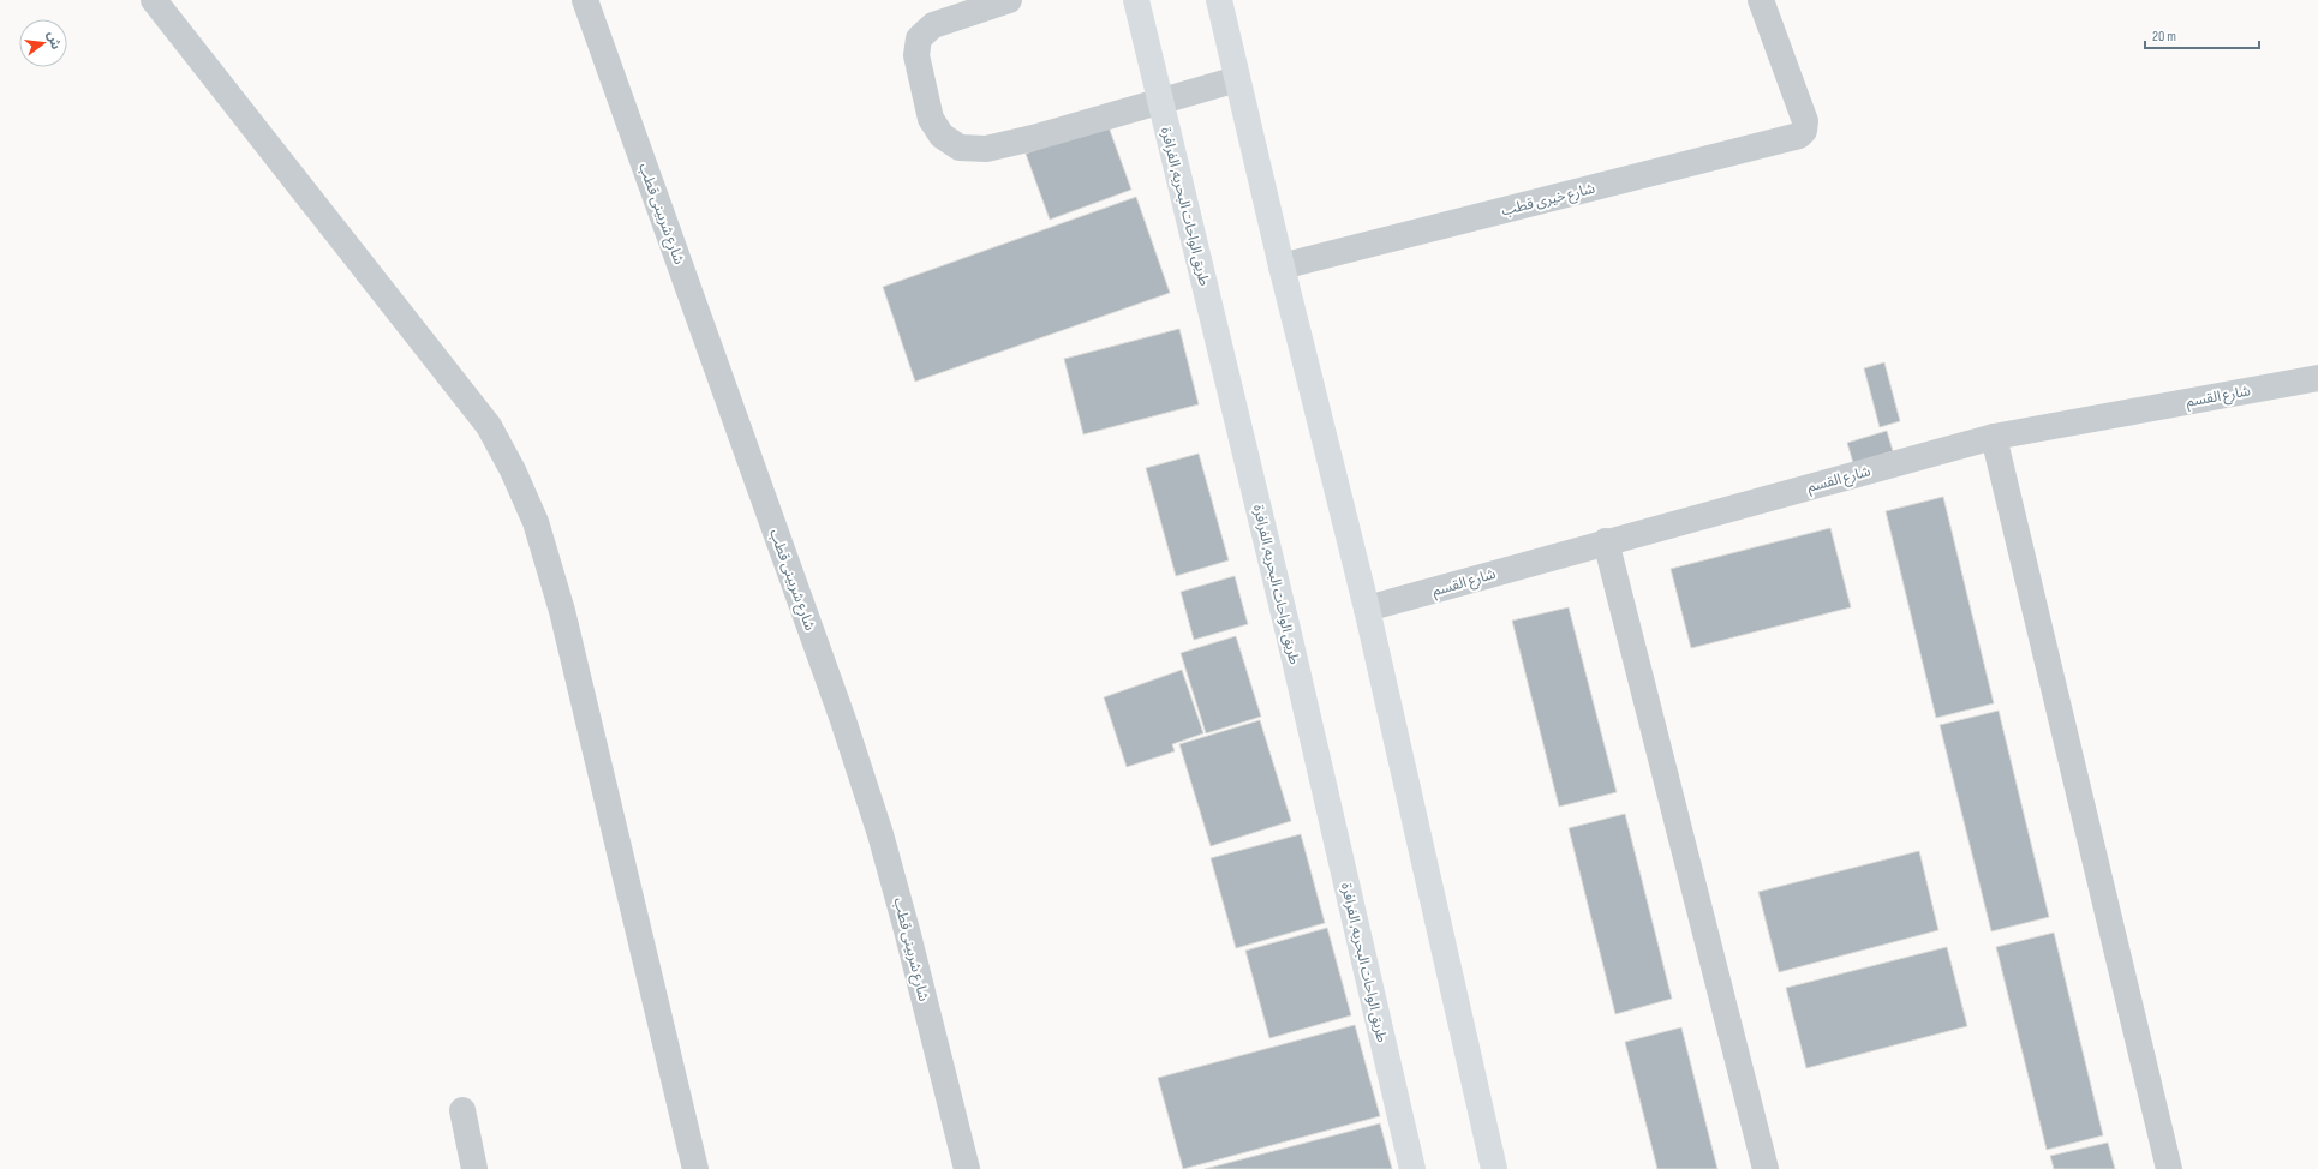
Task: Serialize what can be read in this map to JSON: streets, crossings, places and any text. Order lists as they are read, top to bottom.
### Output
{
  "streets": {
    "main road": ["طريق الواحات البحريه, الفرافرة"],
    "street": ["شارع خيرى قطب", "شارع شربينى قطب", "شارع القسم"]
  },
  "scale_bar": "20 m",
  "north": "right"
}
